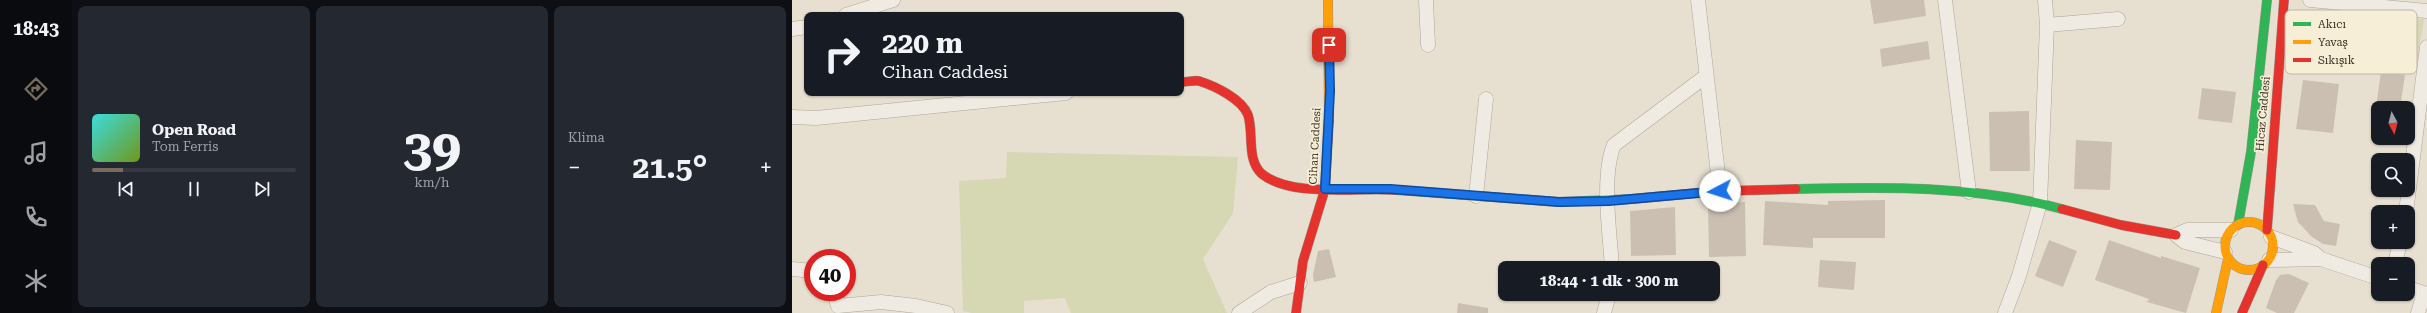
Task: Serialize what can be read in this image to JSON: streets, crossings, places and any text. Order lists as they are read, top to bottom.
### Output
{
  "streets": {
    "street": ["Hicaz Caddesi", "Cihan Caddesi"]
  },
  "legend": ["Akıcı", "Yavaş", "Sıkışık"],
  "north": "bottom",
  "page": {
    "tabs": "18:43",
    "tile": [
      ["39", "km/h"],
      "Klima"
    ],
    "turn": ["220 m", "Cihan Caddesi"],
    "map_buttons": ["+", "−"],
    "song": ["Open Road", "Tom Ferris"],
    "heat": ["−", "21.5°", "+"],
    "limit": "40",
    "trip": "18:44 · 1 dk · 300 m"
  }
}
